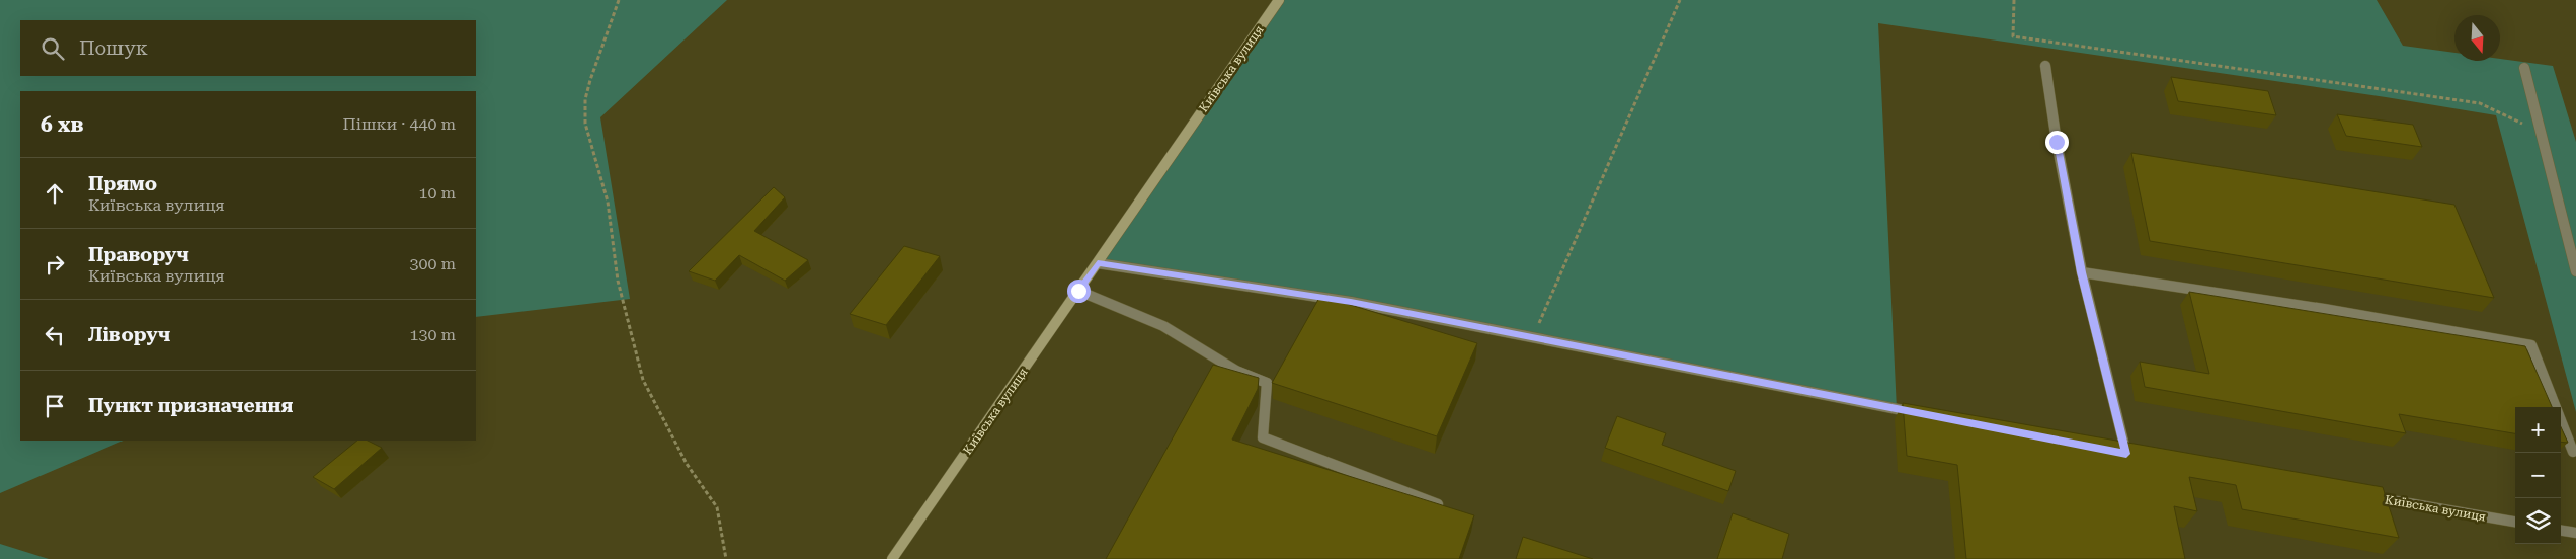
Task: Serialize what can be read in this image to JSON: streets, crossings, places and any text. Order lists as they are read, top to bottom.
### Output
{
  "streets": {
    "main road": ["Київська вулиця"]
  },
  "north": "bottom",
  "page": {
    "search": "Пошук",
    "heading": ["6 хв", "Пішки · 440 m"],
    "list": [
      ["Прямо", "Київська вулиця", "10 m"],
      ["Праворуч", "Київська вулиця", "300 m"],
      ["Ліворуч", "130 m"],
      "Пункт призначення"
    ],
    "map_buttons": ["+", "−"]
  }
}
